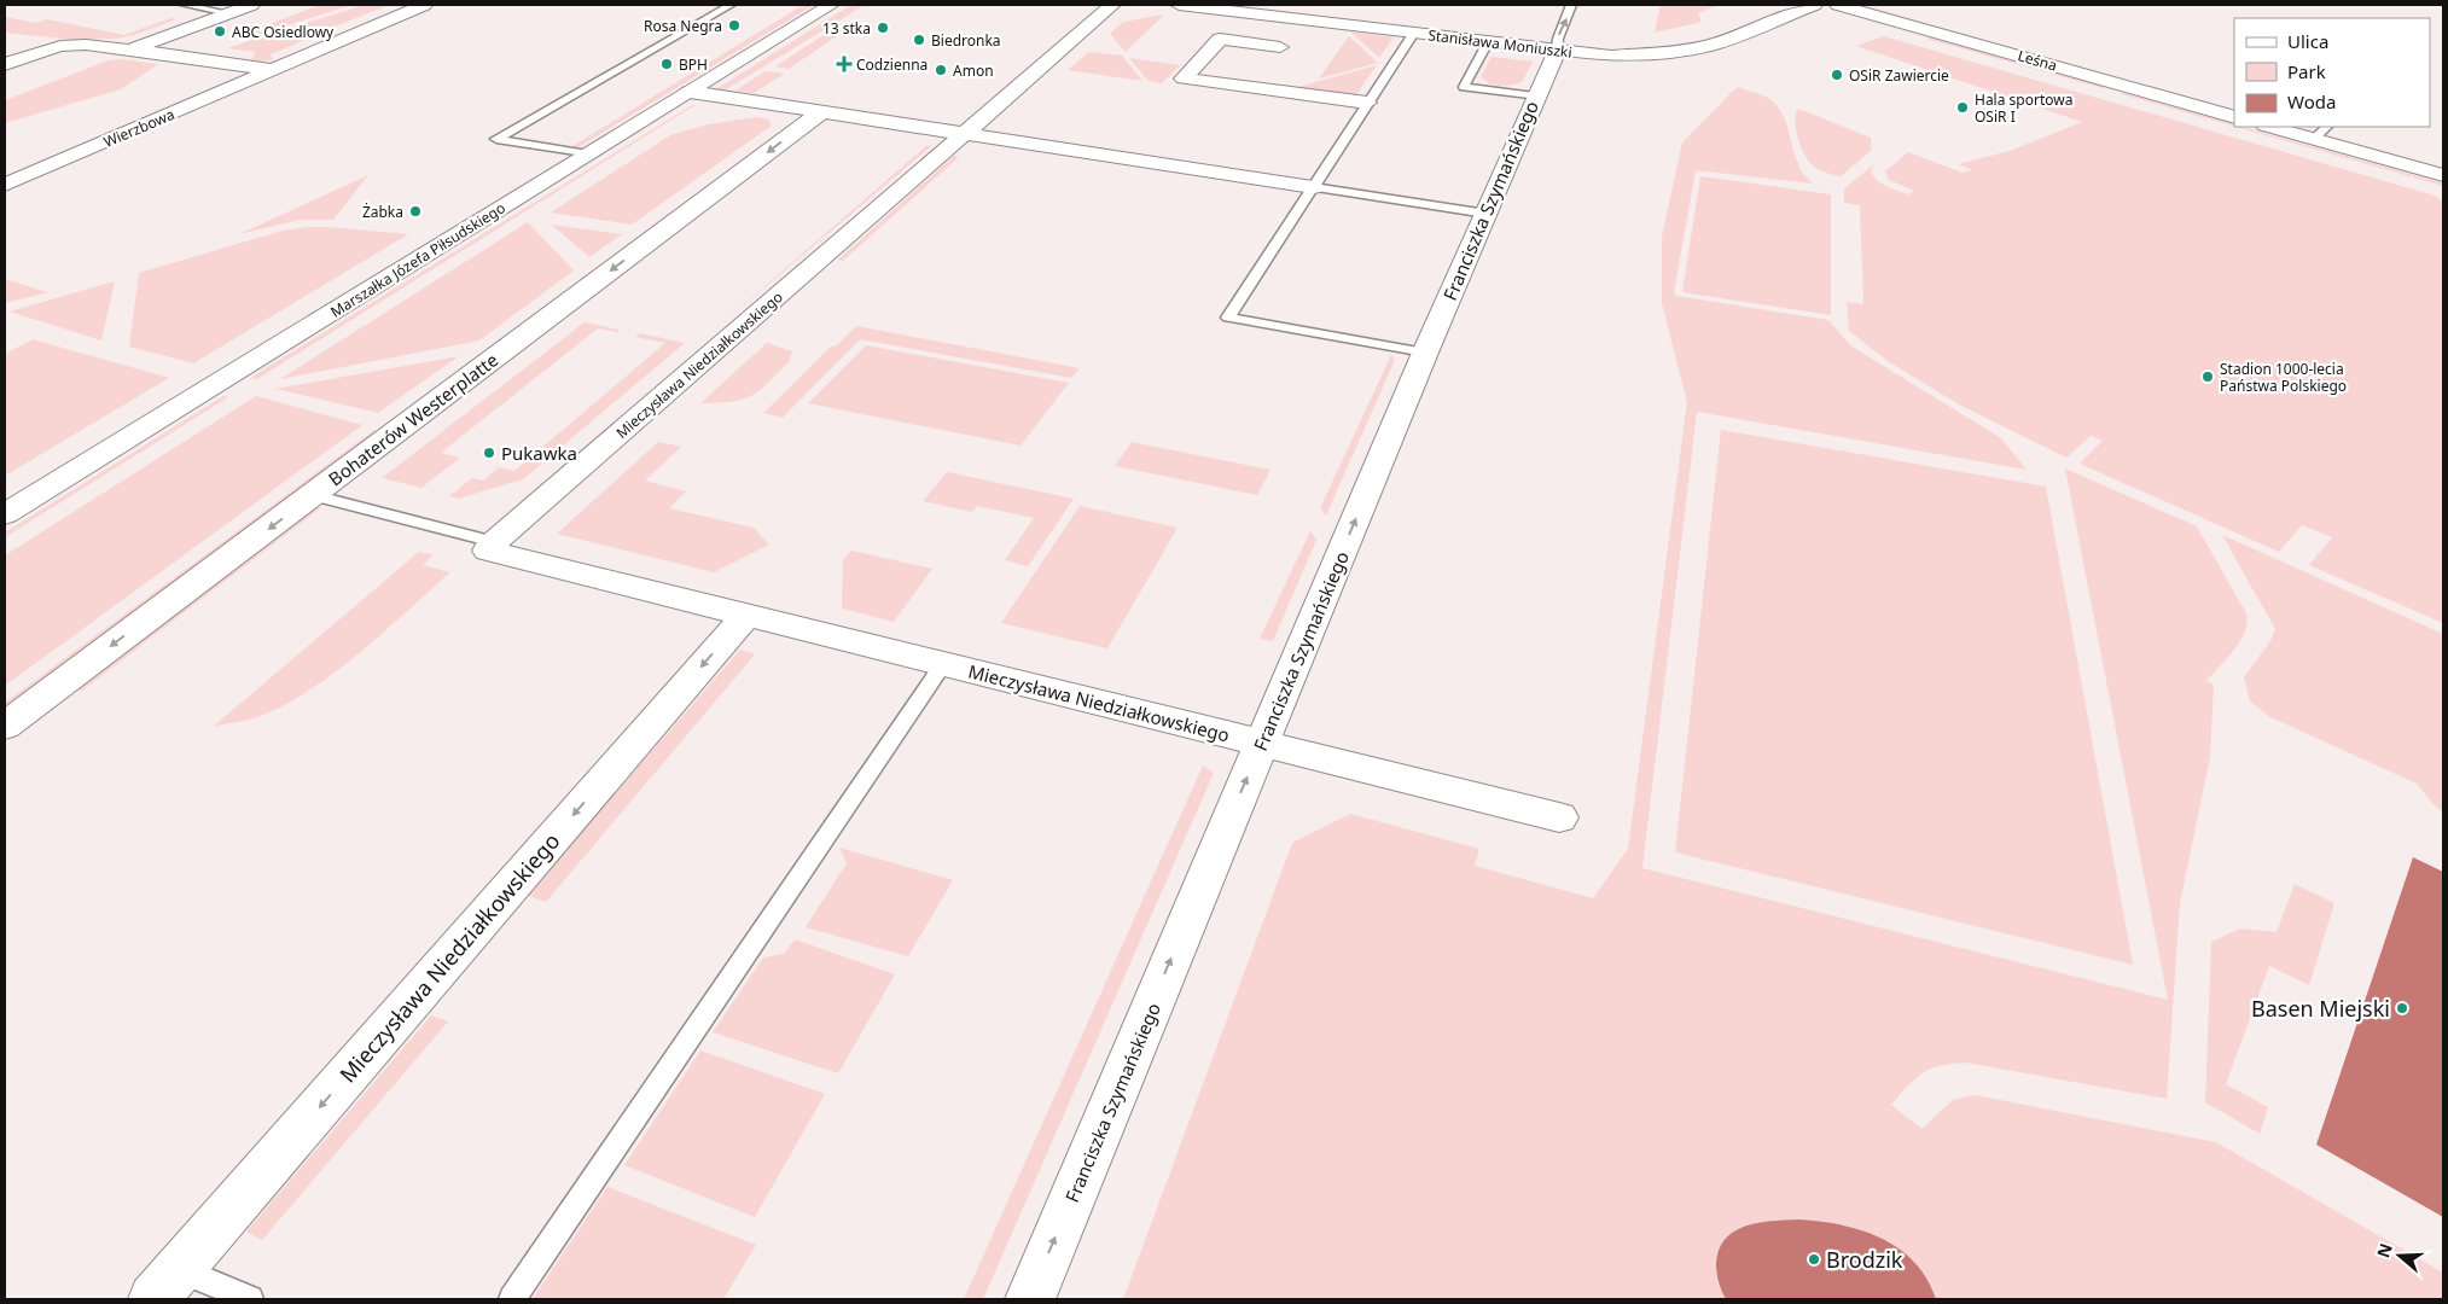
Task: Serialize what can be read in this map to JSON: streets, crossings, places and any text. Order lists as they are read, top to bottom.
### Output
{
  "streets": {
    "street": [
      "Stanisława Moniuszki",
      "Leśna",
      "Wierzbowa",
      "Franciszka Szymańskiego",
      "Marszałka Józefa Piłsudskiego",
      "Mieczysława Niedziałkowskiego",
      "Bohaterów Westerplatte"
    ]
  },
  "crossings": [
    ["Stanisława Moniuszki", "Franciszka Szymańskiego"],
    ["Franciszka Szymańskiego", "Mieczysława Niedziałkowskiego"]
  ],
  "one_way": ["Franciszka Szymańskiego", "Bohaterów Westerplatte"],
  "places": {
    "other": [
      "Rosa Negra",
      "13 stka",
      "ABC Osiedlowy",
      "Biedronka",
      "BPH",
      "Amon",
      "OSiR Zawiercie",
      "Hala sportowa OSiR I",
      "Żabka",
      "Stadion 1000-lecia Państwa Polskiego",
      "Pukawka",
      "Basen Miejski",
      "Brodzik"
    ],
    "health": ["Codzienna"]
  },
  "legend": ["Ulica", "Park", "Woda"],
  "north": "left"
}
